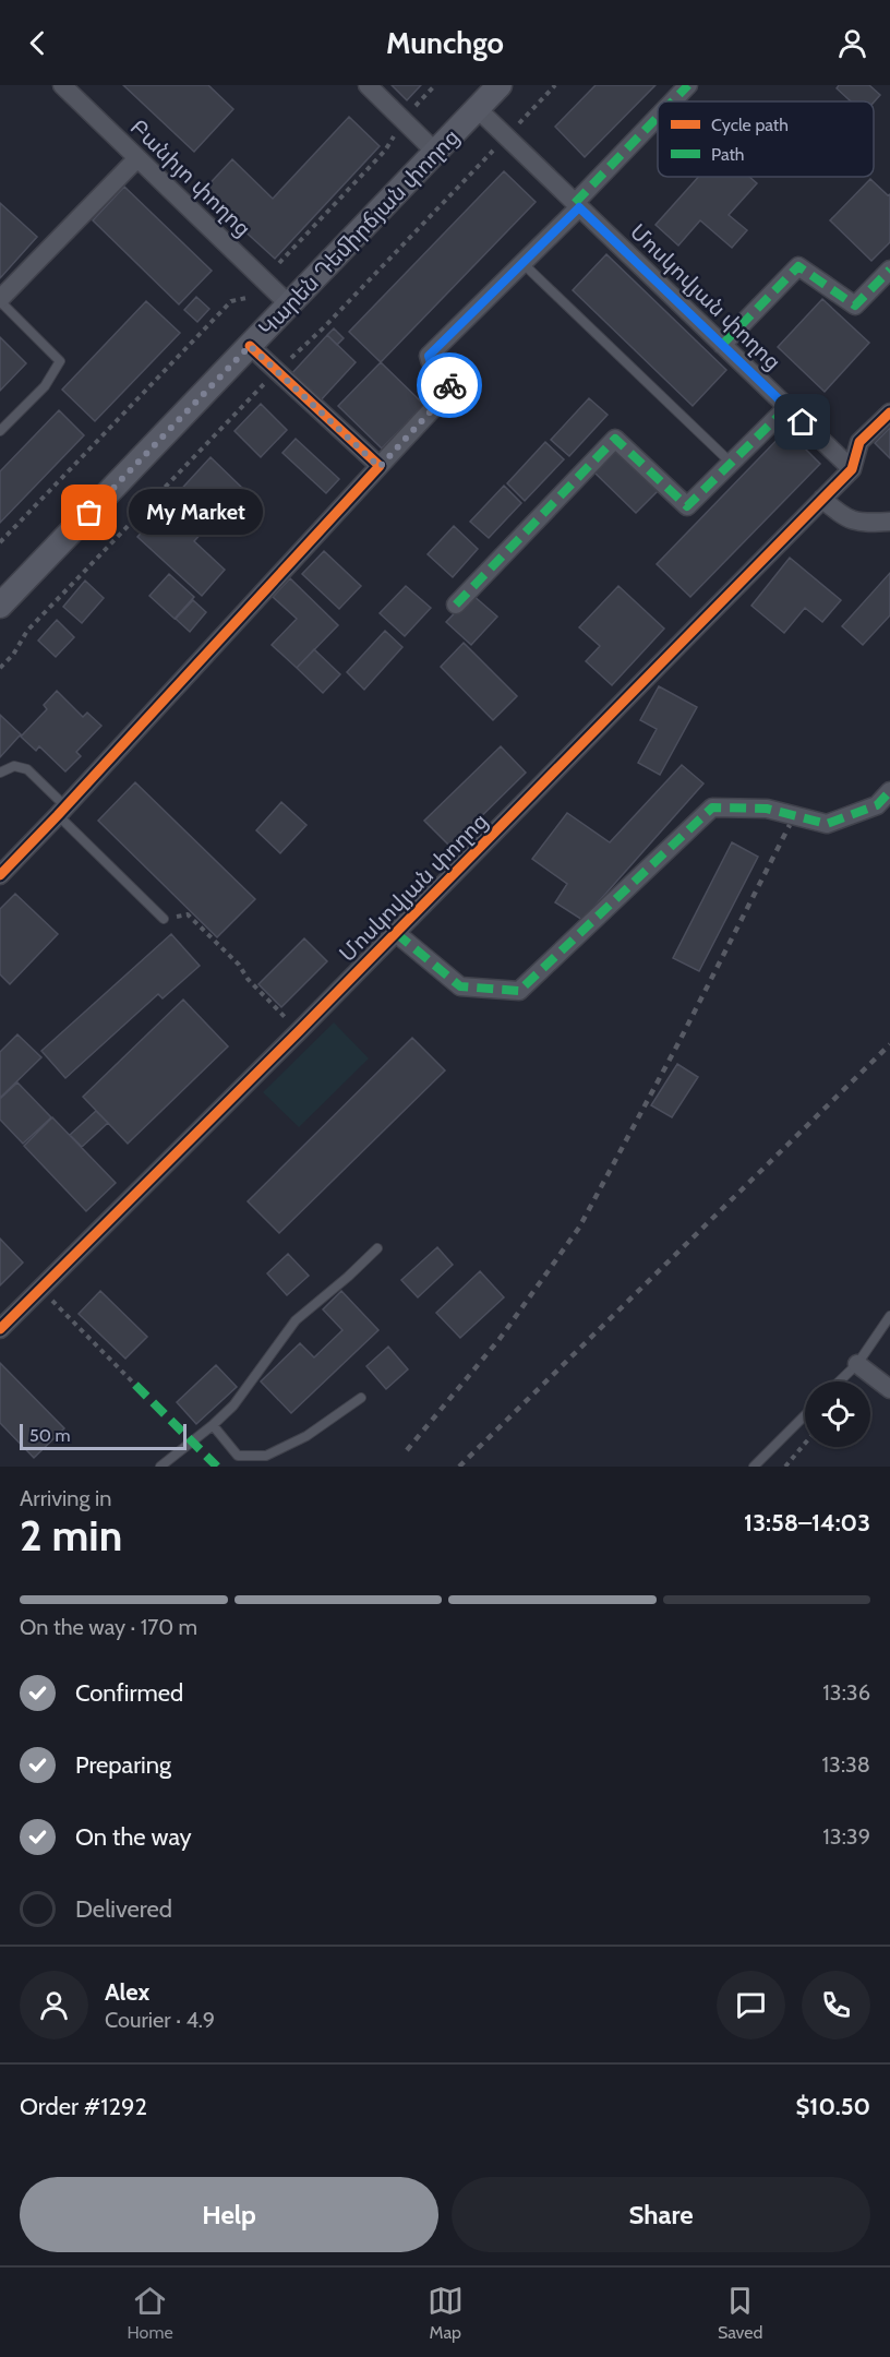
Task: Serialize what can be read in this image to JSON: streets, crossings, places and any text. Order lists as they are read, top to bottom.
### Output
{
  "streets": {
    "street": ["Բանիյո փողոց", "Կարեն Դեմիրճյան փողոց", "Մոսկովյան փողոց"]
  },
  "crossings": [
    ["Բանիյո փողոց", "Կարեն Դեմիրճյան փողոց"],
    ["Կարեն Դեմիրճյան փողոց", "Մոսկովյան փողոց"]
  ],
  "places": ["My Market"],
  "legend": ["Cycle path", "Path"],
  "scale_bar": "50 m",
  "page": {
    "header": "Munchgo",
    "bubble": "My Market",
    "scale": "50 m",
    "heading": ["2 min", "Arriving in", "13:58–14:03"],
    "panel": [
      "Alex",
      "Courier · 4.9",
      "Order #1292",
      "$10.50"
    ],
    "bar": "On the way · 170 m",
    "list": [
      ["Confirmed", "13:36"],
      ["Preparing", "13:38"],
      ["On the way", "13:39"],
      "Delivered"
    ],
    "buttons": ["Help", "Share"],
    "tabs": ["Home", "Map", "Saved"]
  }
}
